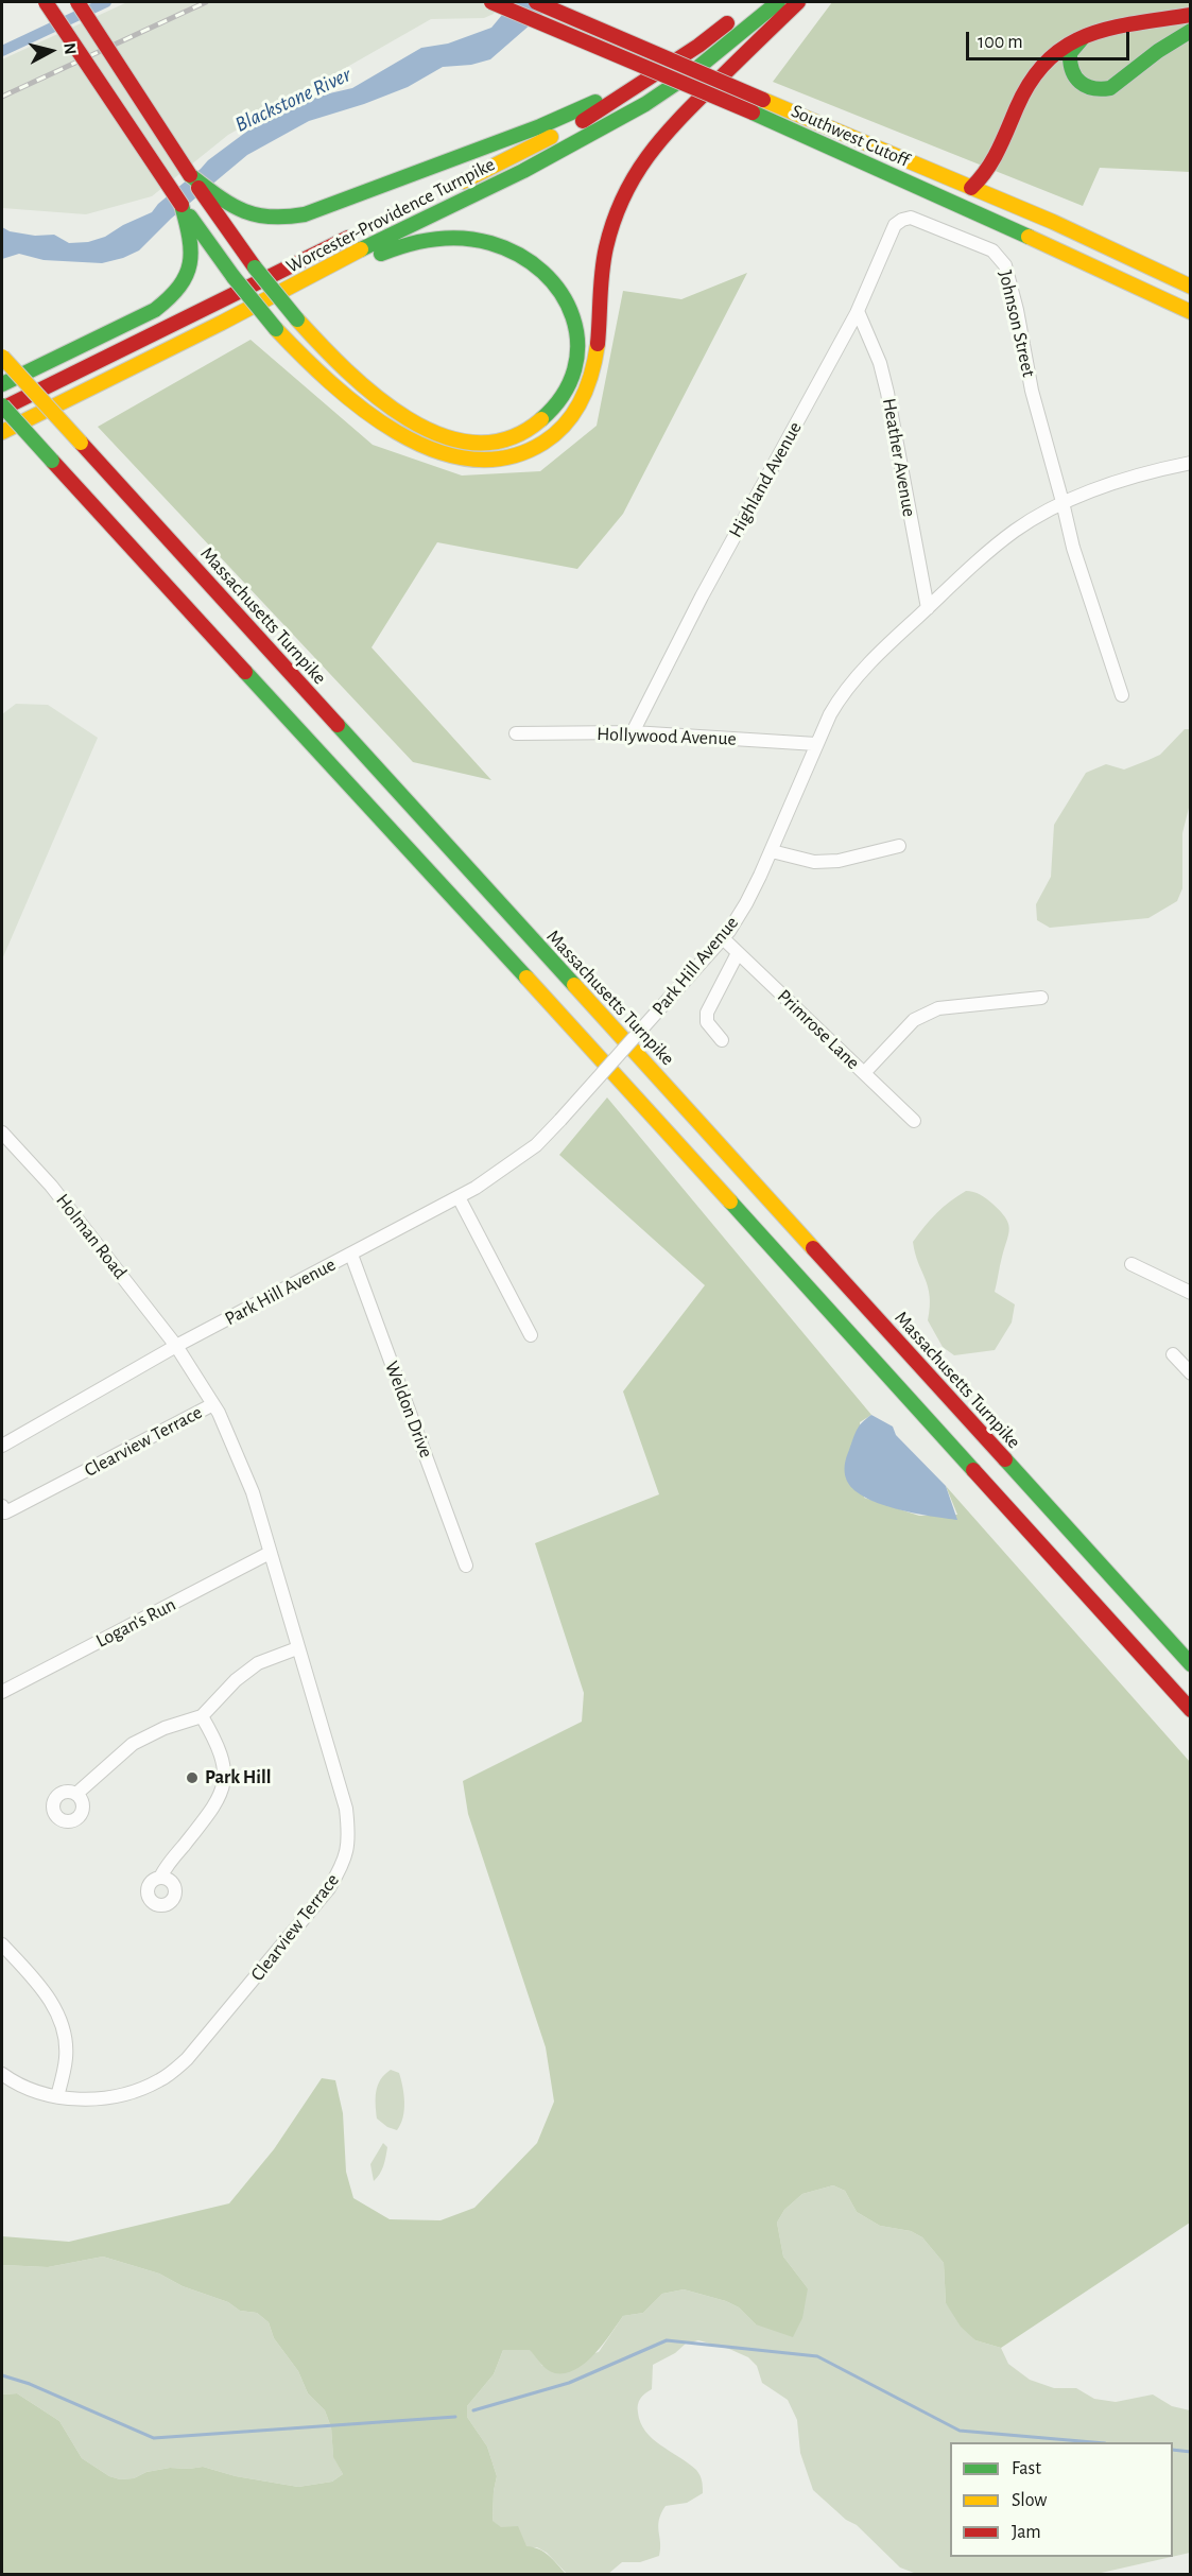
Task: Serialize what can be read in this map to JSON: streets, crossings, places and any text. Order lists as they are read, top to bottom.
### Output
{
  "streets": {
    "main road": ["Southwest Cutoff", "Worcester-Providence Turnpike", "Massachusetts Turnpike"],
    "street": [
      "Johnson Street",
      "Heather Avenue",
      "Highland Avenue",
      "Hollywood Avenue",
      "Park Hill Avenue",
      "Primrose Lane",
      "Holman Road",
      "Weldon Drive",
      "Clearview Terrace",
      "Logan's Run"
    ]
  },
  "crossings": [
    ["Johnson Street", "Highland Avenue"],
    ["Johnson Street", "Park Hill Avenue"],
    ["Heather Avenue", "Highland Avenue"],
    ["Heather Avenue", "Park Hill Avenue"],
    ["Highland Avenue", "Hollywood Avenue"],
    ["Hollywood Avenue", "Park Hill Avenue"],
    ["Park Hill Avenue", "Primrose Lane"],
    ["Park Hill Avenue", "Holman Road"],
    ["Park Hill Avenue", "Weldon Drive"],
    ["Park Hill Avenue", "Clearview Terrace"],
    ["Holman Road", "Clearview Terrace"],
    ["Clearview Terrace", "Logan's Run"]
  ],
  "water": ["Blackstone River"],
  "places": ["Park Hill"],
  "legend": ["Fast", "Slow", "Jam"],
  "scale_bar": "100 m",
  "north": "right"
}
